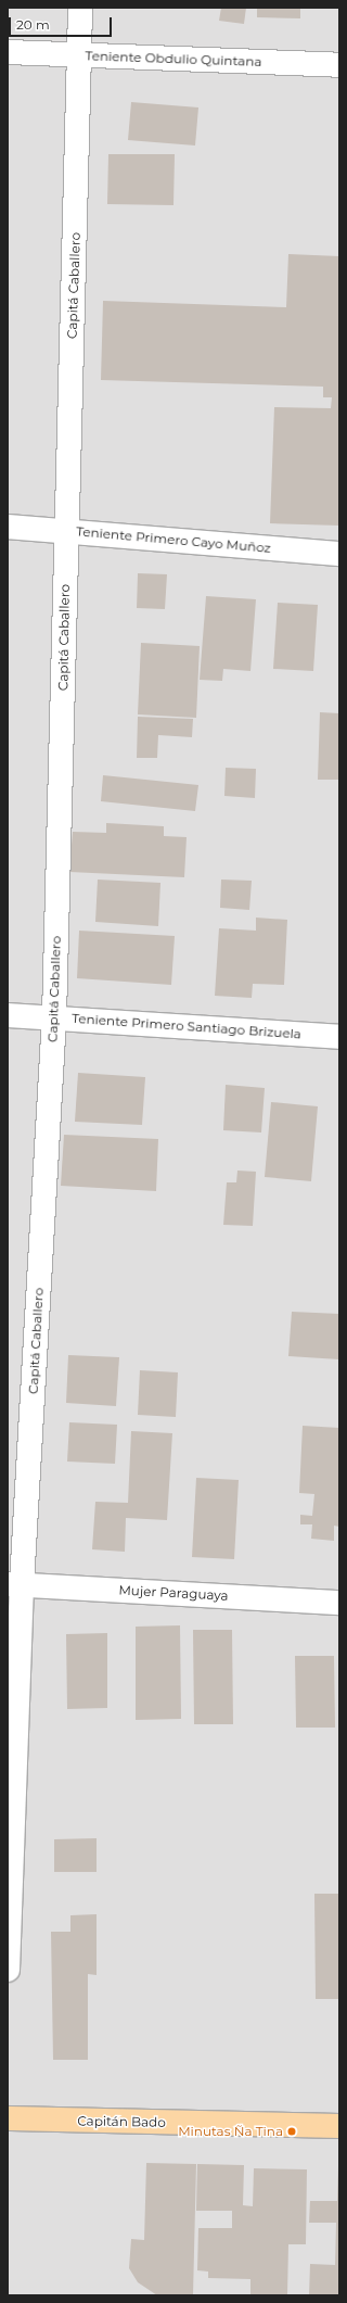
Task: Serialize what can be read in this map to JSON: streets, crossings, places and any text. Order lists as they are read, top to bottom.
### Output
{
  "streets": {
    "main road": ["Capitán Bado"],
    "street": [
      "Teniente Obdulio Quintana",
      "Capitá Caballero",
      "Teniente Primero Cayo Muñoz",
      "Teniente Primero Santiago Brizuela",
      "Mujer Paraguaya"
    ]
  },
  "crossings": [
    ["Teniente Obdulio Quintana", "Capitá Caballero"],
    ["Capitá Caballero", "Teniente Primero Cayo Muñoz"],
    ["Capitá Caballero", "Teniente Primero Santiago Brizuela"],
    ["Capitá Caballero", "Mujer Paraguaya"]
  ],
  "places": ["Minutas Ña Tina"],
  "scale_bar": "20 m"
}
